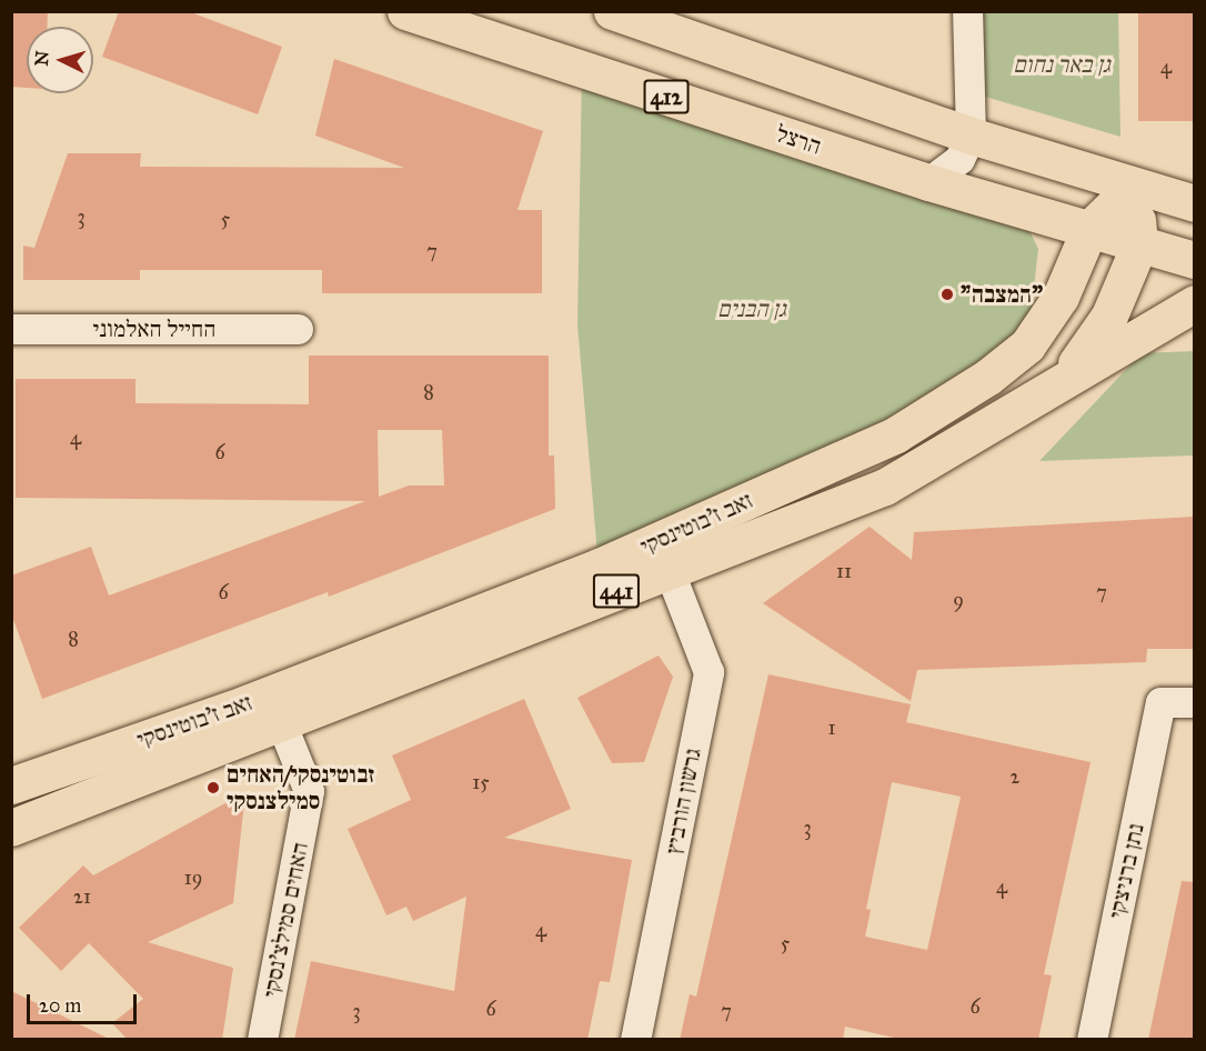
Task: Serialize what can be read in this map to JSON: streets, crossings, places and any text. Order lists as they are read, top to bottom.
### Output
{
  "streets": {
    "main road": [
      "412",
      "הרצל",
      "זאב ז'בוטינסקי",
      "441"
    ],
    "street": [
      "החייל האלמוני",
      "גרשון הורביץ",
      "נתן ברניצקי",
      "האחים סמילצ'נסקי"
    ]
  },
  "crossings": [
    ["הרצל", "זאב ז'בוטינסקי"],
    ["זאב ז'בוטינסקי", "גרשון הורביץ"],
    ["זאב ז'בוטינסקי", "האחים סמילצ'נסקי"]
  ],
  "parks": ["גן באר נחום", "גן הבנים"],
  "places": ["\"המצבה\"", "זבוטינסקי/האחים סמילצנסקי"],
  "house_numbers": [
    "4",
    "3",
    "5",
    "7",
    "8",
    "4",
    "6",
    "11",
    "6",
    "7",
    "9",
    "8",
    "1",
    "2",
    "15",
    "3",
    "19",
    "4",
    "21",
    "4",
    "5",
    "6",
    "6",
    "3",
    "7"
  ],
  "scale_bar": "20 m",
  "north": "left"
}
